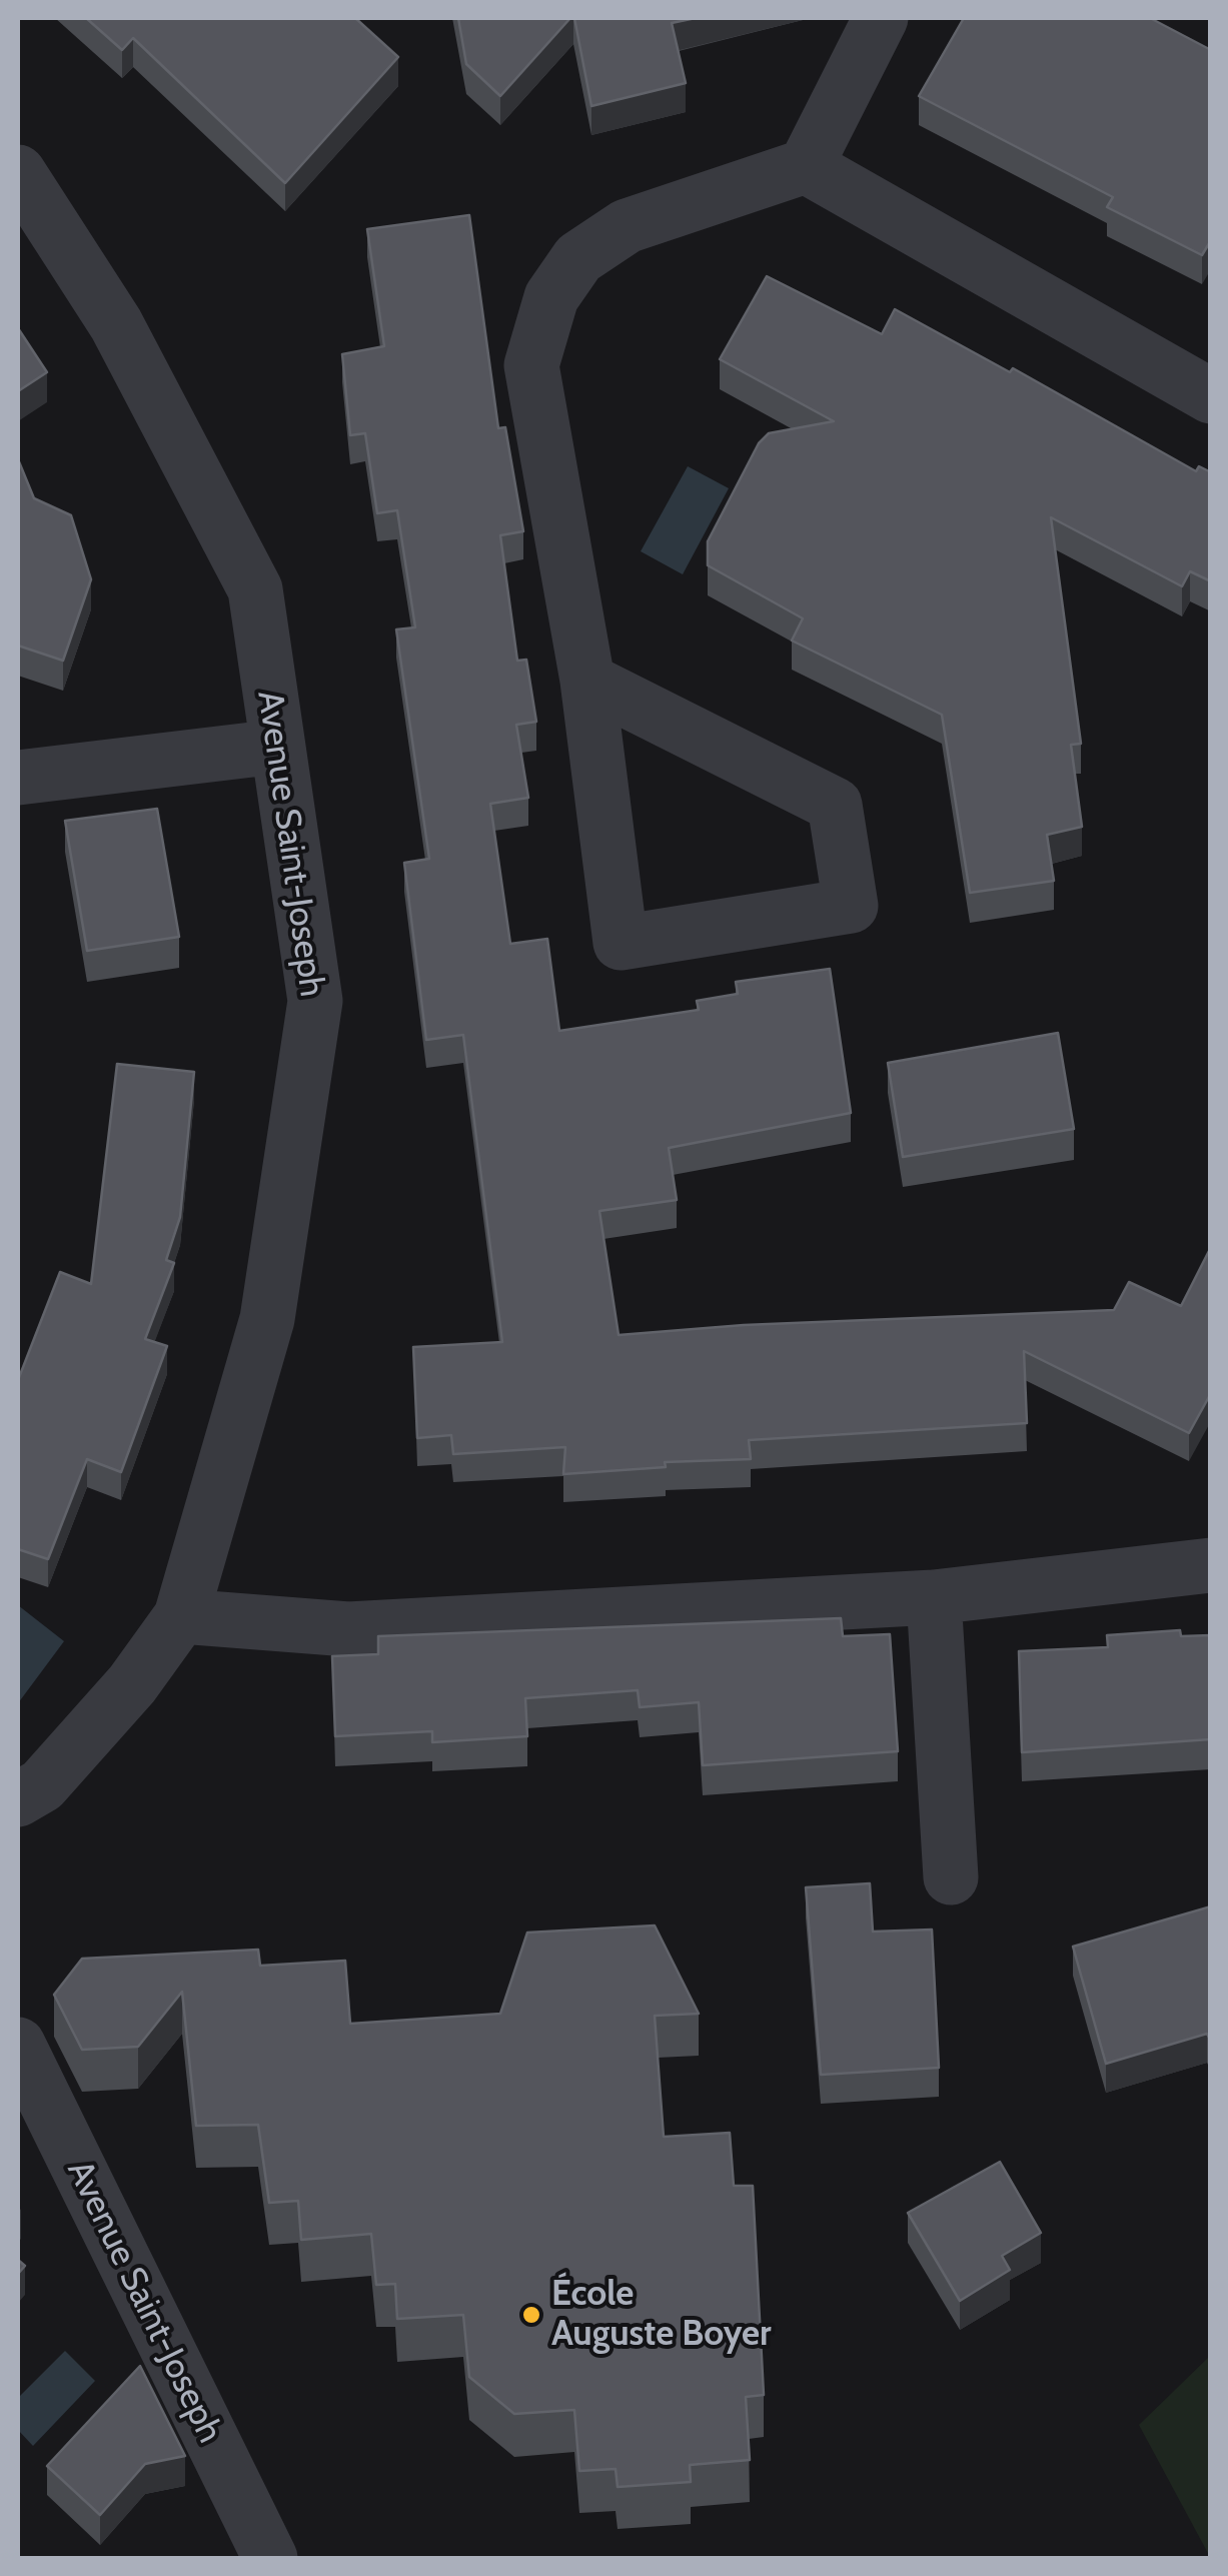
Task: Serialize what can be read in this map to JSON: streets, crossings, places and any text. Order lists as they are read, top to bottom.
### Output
{
  "streets": {
    "street": ["Avenue Saint-Joseph"]
  },
  "places": ["École Auguste Boyer"]
}
